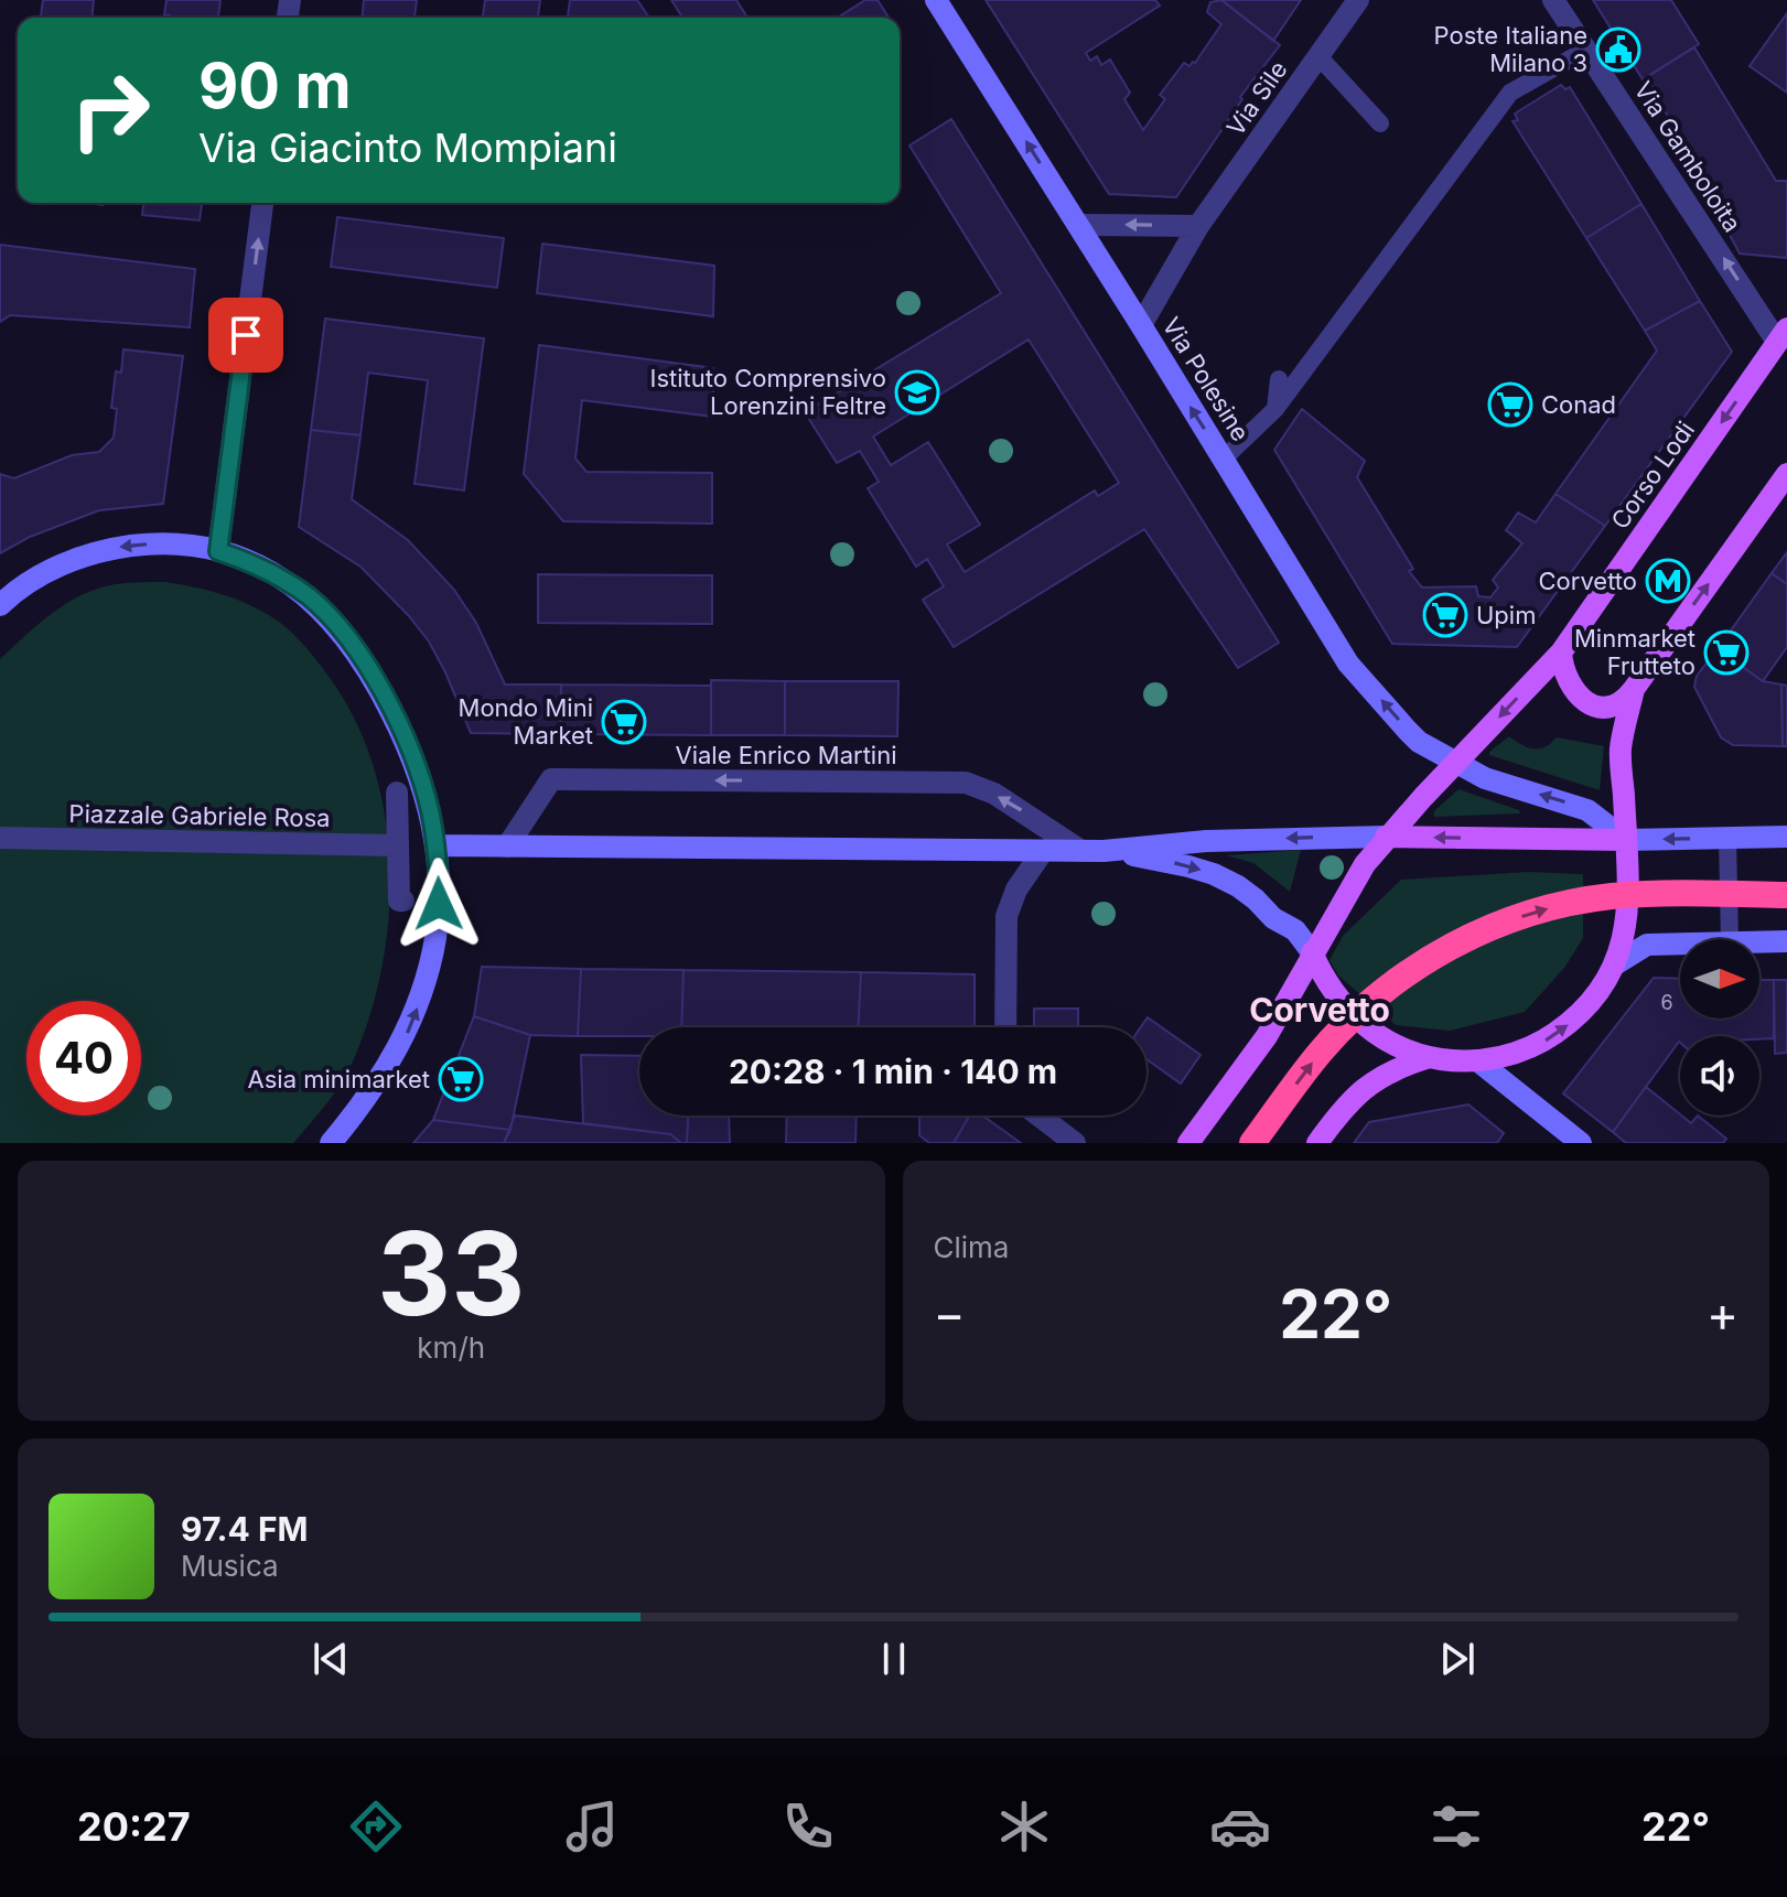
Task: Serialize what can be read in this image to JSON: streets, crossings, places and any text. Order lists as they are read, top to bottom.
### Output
{
  "streets": {
    "main road": ["Corso Lodi"],
    "street": [
      "Via Sile",
      "Via Gamboloita",
      "Via Polesine",
      "Viale Enrico Martini",
      "Piazzale Gabriele Rosa"
    ]
  },
  "crossings": [
    ["Via Sile", "Via Polesine"],
    ["Via Gamboloita", "Corso Lodi"],
    ["Via Polesine", "Corso Lodi"]
  ],
  "one_way": ["Via Gamboloita", "Via Polesine"],
  "districts": ["Corvetto"],
  "places": {
    "public building": ["Poste Italiane Milano 3"],
    "school or university": ["Istituto Comprensivo Lorenzini Feltre"],
    "supermarket": [
      "Conad",
      "Upim",
      "Minmarket Frutteto",
      "Mondo Mini Market",
      "Asia minimarket"
    ],
    "metro station": ["Corvetto"]
  },
  "house_numbers": ["6"],
  "north": "right",
  "page": {
    "turn": ["90 m", "Via Giacinto Mompiani"],
    "limit": "40",
    "trip": "20:28 · 1 min · 140 m",
    "tile": [
      ["33", "km/h"],
      "Clima"
    ],
    "heat": ["−", "22°", "+"],
    "song": ["97.4 FM", "Musica"],
    "tabs": ["20:27", "22°"]
  }
}
